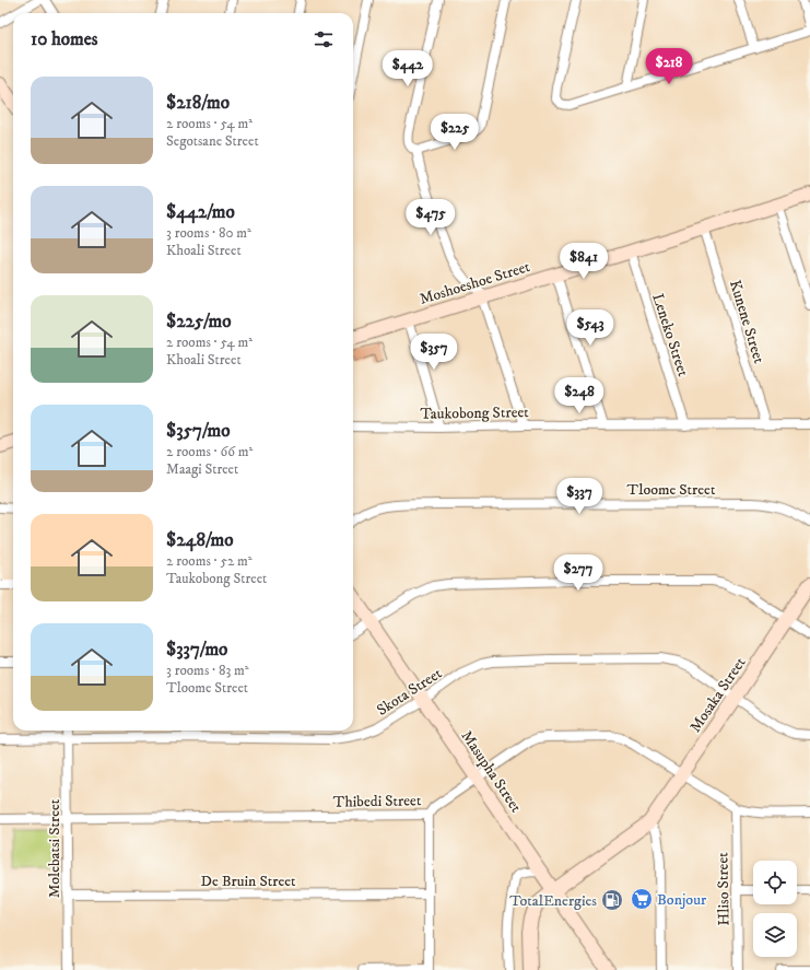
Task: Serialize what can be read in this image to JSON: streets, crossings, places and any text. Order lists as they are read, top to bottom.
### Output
{
  "streets": {
    "street": [
      "Moshoeshoe Street",
      "Kunene Street",
      "Leneko Street",
      "Taukobong Street",
      "Tloome Street",
      "Skota Street",
      "Mosaka Street",
      "Masupha Street",
      "Thibedi Street",
      "Molebatsi Street",
      "De Bruin Street",
      "Hliso Street"
    ]
  },
  "crossings": [
    ["Moshoeshoe Street", "Kunene Street"],
    ["Moshoeshoe Street", "Leneko Street"],
    ["Kunene Street", "Taukobong Street"],
    ["Leneko Street", "Taukobong Street"],
    ["Skota Street", "Mosaka Street"],
    ["Skota Street", "Masupha Street"],
    ["Skota Street", "Molebatsi Street"],
    ["Mosaka Street", "Masupha Street"],
    ["Mosaka Street", "Thibedi Street"],
    ["Masupha Street", "Thibedi Street"],
    ["Thibedi Street", "Molebatsi Street"],
    ["Thibedi Street", "Hliso Street"],
    ["Molebatsi Street", "De Bruin Street"]
  ],
  "places": {
    "supermarket": ["Bonjour"],
    "fuel station": ["TotalEnergies"]
  },
  "page": {
    "heading": "10 homes",
    "price": [
      "$218",
      "$442",
      "$225",
      "$475",
      "$841",
      "$543",
      "$357",
      "$248",
      "$337",
      "$277"
    ],
    "list": [
      {
        "name": "$218/mo",
        "note": "2 rooms · 54 m² · Segotsane Street"
      },
      {
        "name": "$442/mo",
        "note": "3 rooms · 80 m² · Khoali Street"
      },
      {
        "name": "$225/mo",
        "note": "2 rooms · 54 m² · Khoali Street"
      },
      {
        "name": "$357/mo",
        "note": "2 rooms · 66 m² · Maagi Street"
      },
      {
        "name": "$248/mo",
        "note": "2 rooms · 52 m² · Taukobong Street"
      },
      {
        "name": "$337/mo",
        "note": "3 rooms · 83 m² · Tloome Street"
      }
    ]
  }
}
